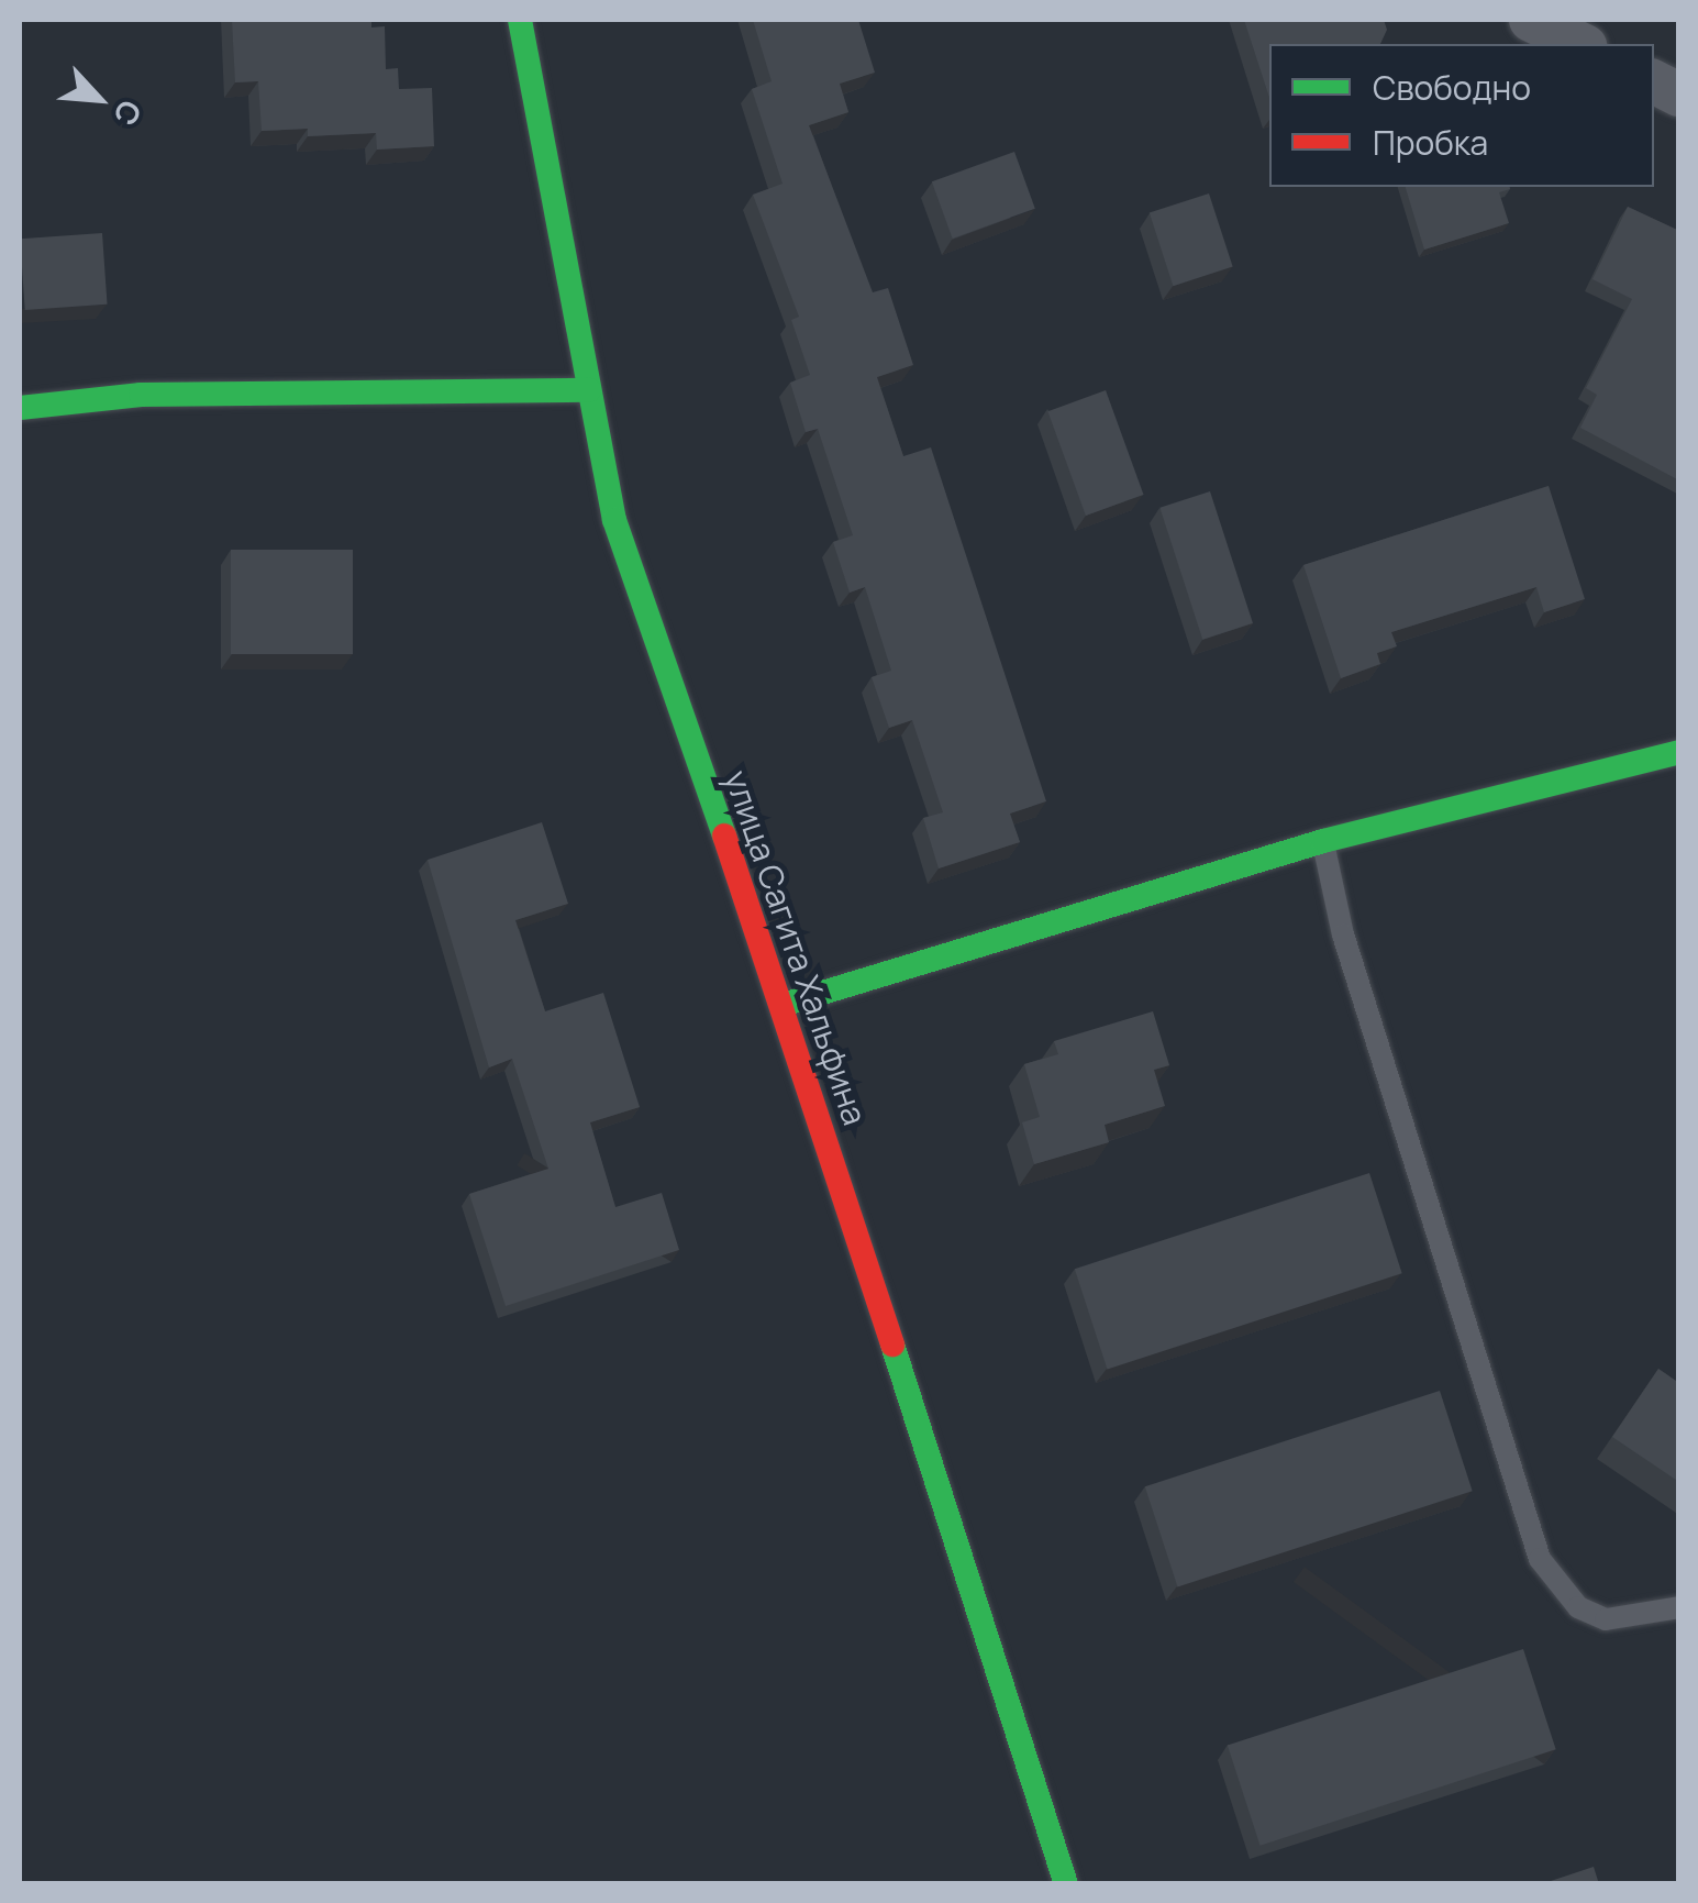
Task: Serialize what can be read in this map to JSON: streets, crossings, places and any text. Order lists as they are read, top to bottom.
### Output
{
  "streets": {
    "street": ["улица Сагита Хальфина"]
  },
  "legend": ["Свободно", "Пробка"],
  "north": "bottom right"
}
